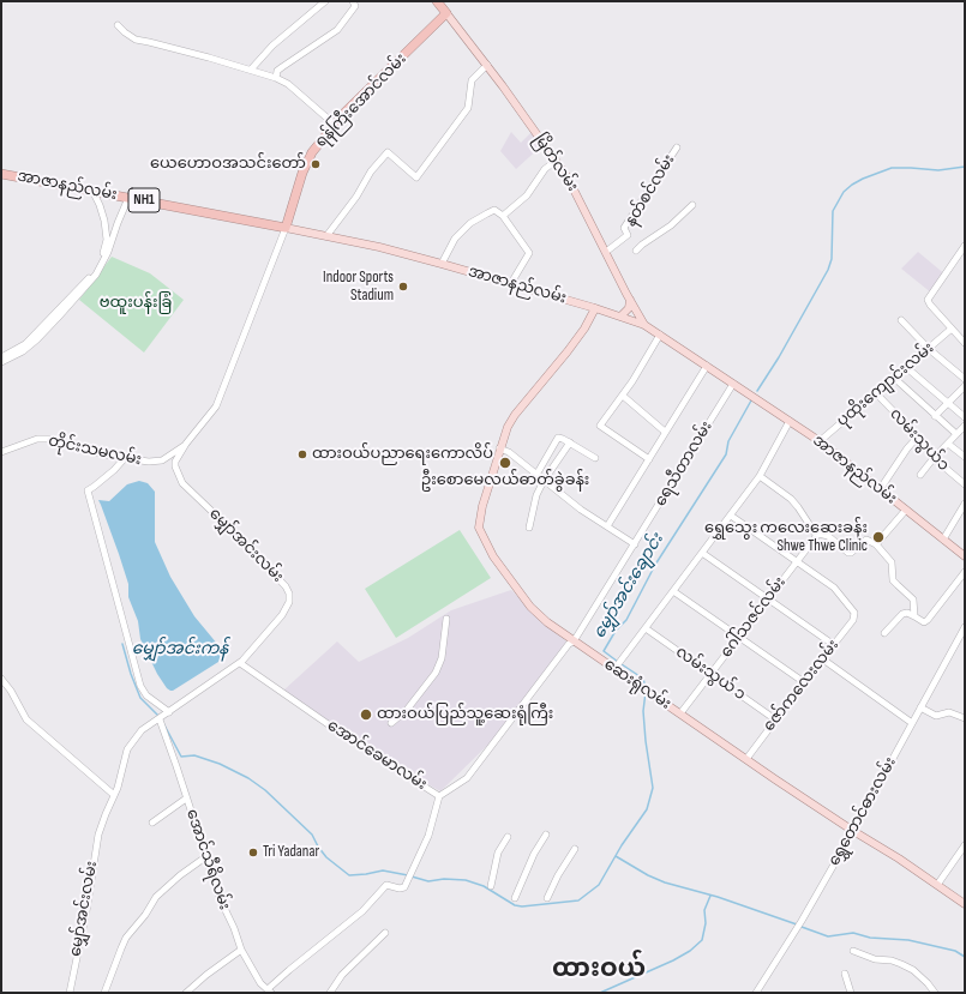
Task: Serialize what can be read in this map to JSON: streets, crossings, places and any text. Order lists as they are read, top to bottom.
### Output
{
  "streets": {
    "highway": ["ရန်ကြီးအောင်လမ်း", "အာဇာနည်လမ်း", "NH1"],
    "main road": ["မြိတ်လမ်း", "ဆေးရုံလမ်း"],
    "street": [
      "နတ်စင်လမ်း",
      "ပုထိုးကျောင်းလမ်း",
      "လမ်းသွယ်၁",
      "တိုင်းသမလမ်း",
      "ရေသီတာလမ်း",
      "မျှော်အင်းလမ်း",
      "ဂေါ်သဇင်လမ်း",
      "လမ်းသွယ် ၁",
      "ဇော်ကလေးလမ်း",
      "အောင်ခေမာလမ်း",
      "ရွှေတောင်ဓားလမ်း",
      "အောင်သီရိလမ်း"
    ]
  },
  "crossings": [
    ["ရန်ကြီးအောင်လမ်း", "မြိတ်လမ်း"],
    ["ရန်ကြီးအောင်လမ်း", "အာဇာနည်လမ်း"],
    ["ရန်ကြီးအောင်လမ်း", "မျှော်အင်းလမ်း"],
    ["မြိတ်လမ်း", "အာဇာနည်လမ်း"],
    ["မြိတ်လမ်း", "နတ်စင်လမ်း"],
    ["အာဇာနည်လမ်း", "ပုထိုးကျောင်းလမ်း"],
    ["အာဇာနည်လမ်း", "ရေသီတာလမ်း"],
    ["အာဇာနည်လမ်း", "မျှော်အင်းလမ်း"],
    ["အာဇာနည်လမ်း", "ဆေးရုံလမ်း"],
    ["ပုထိုးကျောင်းလမ်း", "လမ်းသွယ်၁"],
    ["တိုင်းသမလမ်း", "မျှော်အင်းလမ်း"],
    ["ရေသီတာလမ်း", "ဆေးရုံလမ်း"],
    ["ရေသီတာလမ်း", "အောင်ခေမာလမ်း"],
    ["မျှော်အင်းလမ်း", "အောင်ခေမာလမ်း"],
    ["မျှော်အင်းလမ်း", "အောင်သီရိလမ်း"],
    ["ဂေါ်သဇင်လမ်း", "လမ်းသွယ် ၁"],
    ["ဂေါ်သဇင်လမ်း", "ဆေးရုံလမ်း"],
    ["ဂေါ်သဇင်လမ်း", "ဇော်ကလေးလမ်း"],
    ["လမ်းသွယ် ၁", "ဇော်ကလေးလမ်း"],
    ["ဆေးရုံလမ်း", "ဇော်ကလေးလမ်း"],
    ["ဆေးရုံလမ်း", "အောင်ခေမာလမ်း"],
    ["ဆေးရုံလမ်း", "ရွှေတောင်ဓားလမ်း"]
  ],
  "districts": ["ထားဝယ်"],
  "water": ["မျှော်အင်းချောင်း", "မျှော်အင်းကန်"],
  "parks": ["ဗထူးပန်းခြံ"],
  "places": [
    "ယေဟောဝအသင်းတော်",
    "Indoor Sports Stadium",
    "ထားဝယ်ပညာရေးကောလိပ်",
    "ဦးစောမေလယ်ဓာတ်ခွဲခန်း",
    "ရွှေသွေး ကလေးဆေးခန်း Shwe Thwe Clinic",
    "ထားဝယ်ပြည်သူ့ဆေးရုံကြီး",
    "Tri Yadanar"
  ]
}
